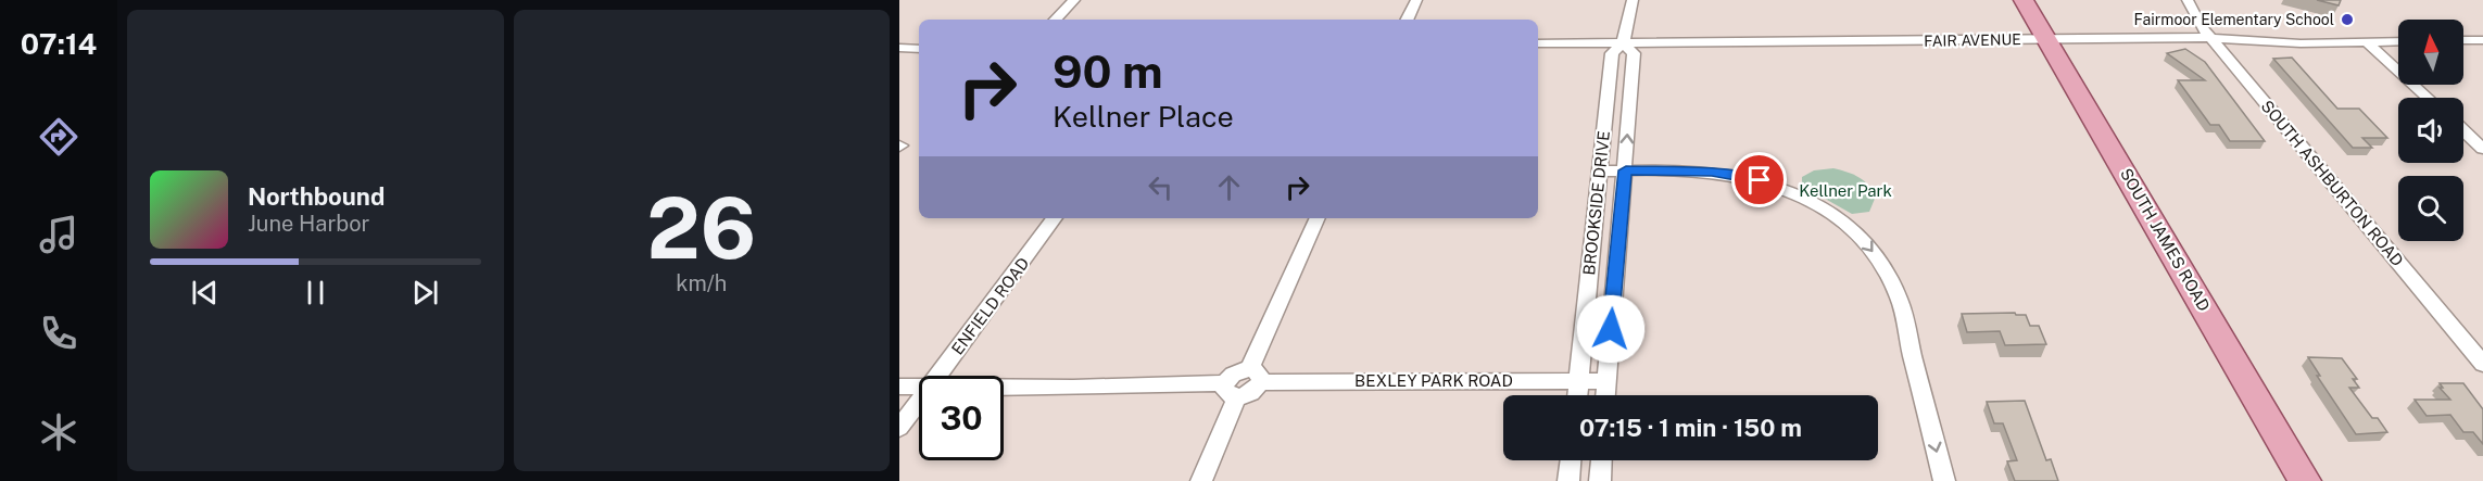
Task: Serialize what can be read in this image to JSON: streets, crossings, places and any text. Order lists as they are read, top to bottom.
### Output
{
  "streets": {
    "main road": ["SOUTH JAMES ROAD"],
    "street": [
      "FAIR AVENUE",
      "SOUTH ASHBURTON ROAD",
      "BROOKSIDE DRIVE",
      "ENFIELD ROAD",
      "BEXLEY PARK ROAD"
    ]
  },
  "crossings": [
    ["FAIR AVENUE", "SOUTH ASHBURTON ROAD"],
    ["FAIR AVENUE", "BROOKSIDE DRIVE"],
    ["FAIR AVENUE", "SOUTH JAMES ROAD"],
    ["BROOKSIDE DRIVE", "BEXLEY PARK ROAD"]
  ],
  "parks": ["Kellner Park"],
  "places": ["Fairmoor Elementary School"],
  "north": "top",
  "page": {
    "tabs": "07:14",
    "tile": ["26", "km/h"],
    "turn": ["90 m", "Kellner Place"],
    "song": ["Northbound", "June Harbor"],
    "limit": "30",
    "trip": "07:15 · 1 min · 150 m"
  }
}
